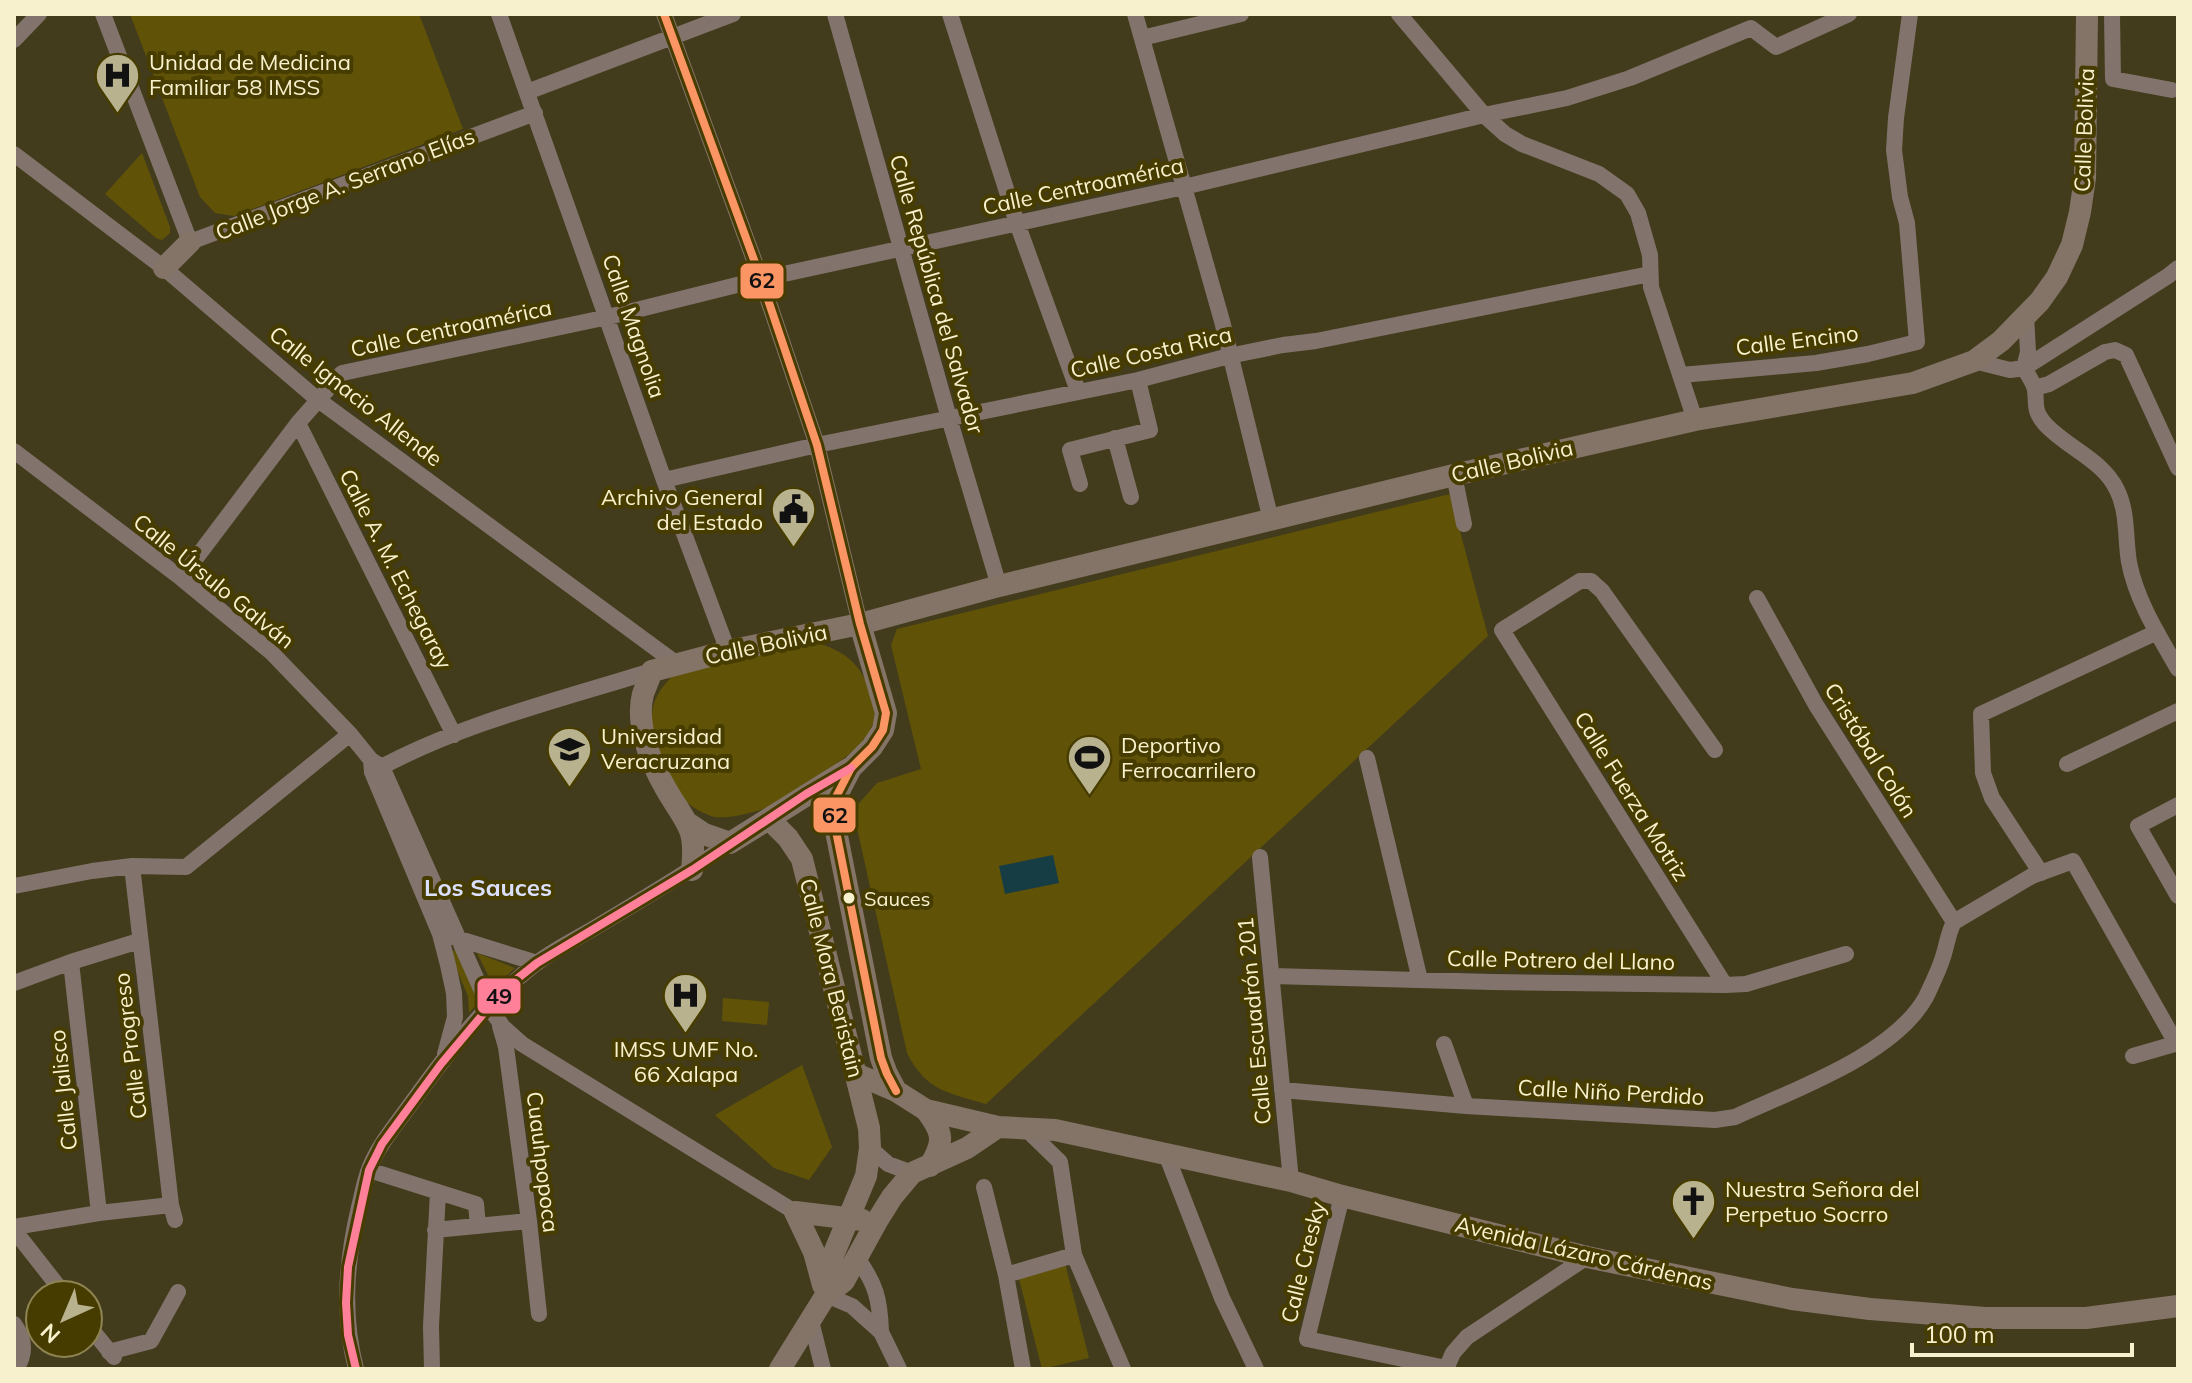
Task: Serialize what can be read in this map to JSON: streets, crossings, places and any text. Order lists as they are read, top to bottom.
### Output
{
  "streets": {
    "main road": [
      "Calle Bolivia",
      "Calle Jorge A. Serrano Elías",
      "Calle Mora Beristain",
      "Avenida Lázaro Cárdenas"
    ],
    "street": [
      "Calle Centroamérica",
      "Calle República del Salvador",
      "Calle Magnolia",
      "Calle Encino",
      "Calle Costa Rica",
      "Calle Ignacio Allende",
      "Calle A. M. Echegaray",
      "Calle Úrsulo Galván",
      "Cristóbal Colón",
      "Calle Fuerza Motriz",
      "Calle Potrero del Llano",
      "Calle Escuadrón 201",
      "Calle Progreso",
      "Calle Jalisco",
      "Calle Niño Perdido",
      "Cuauhpopoca",
      "Calle Cresky"
    ]
  },
  "crossings": [
    ["Calle Bolivia", "Calle República del Salvador"],
    ["Calle Bolivia", "Calle Magnolia"],
    ["Calle Bolivia", "Calle Ignacio Allende"],
    ["Calle Bolivia", "Calle Mora Beristain"],
    ["Calle Jorge A. Serrano Elías", "Calle Magnolia"],
    ["Calle Jorge A. Serrano Elías", "Calle Ignacio Allende"],
    ["Calle Centroamérica", "Calle República del Salvador"],
    ["Calle Centroamérica", "Calle Magnolia"],
    ["Calle Centroamérica", "Calle Ignacio Allende"],
    ["Calle Centroamérica", "Calle A. M. Echegaray"],
    ["Calle Centroamérica", "Calle Úrsulo Galván"],
    ["Calle República del Salvador", "Calle Costa Rica"],
    ["Calle Magnolia", "Calle Costa Rica"],
    ["Calle Magnolia", "Calle Ignacio Allende"],
    ["Calle Magnolia", "Calle Mora Beristain"],
    ["Calle Ignacio Allende", "Calle Mora Beristain"],
    ["Calle Úrsulo Galván", "Cuauhpopoca"],
    ["Cristóbal Colón", "Calle Niño Perdido"],
    ["Calle Fuerza Motriz", "Calle Potrero del Llano"],
    ["Calle Potrero del Llano", "Calle Escuadrón 201"],
    ["Calle Mora Beristain", "Avenida Lázaro Cárdenas"],
    ["Calle Escuadrón 201", "Calle Niño Perdido"],
    ["Calle Escuadrón 201", "Avenida Lázaro Cárdenas"],
    ["Calle Progreso", "Calle Jalisco"],
    ["Avenida Lázaro Cárdenas", "Calle Cresky"]
  ],
  "districts": ["Los Sauces"],
  "places": {
    "hospital": ["Unidad de Medicina Familiar 58 IMSS", "IMSS UMF No. 66 Xalapa"],
    "public building": ["Archivo General del Estado"],
    "school or university": ["Universidad Veracruzana"],
    "sports": ["Deportivo Ferrocarrilero"],
    "other": ["Sauces"],
    "church": ["Nuestra Señora del Perpetuo Socrro"]
  },
  "lines": ["transit line 62", "transit line 49"],
  "scale_bar": "100 m",
  "north": "bottom left"
}
